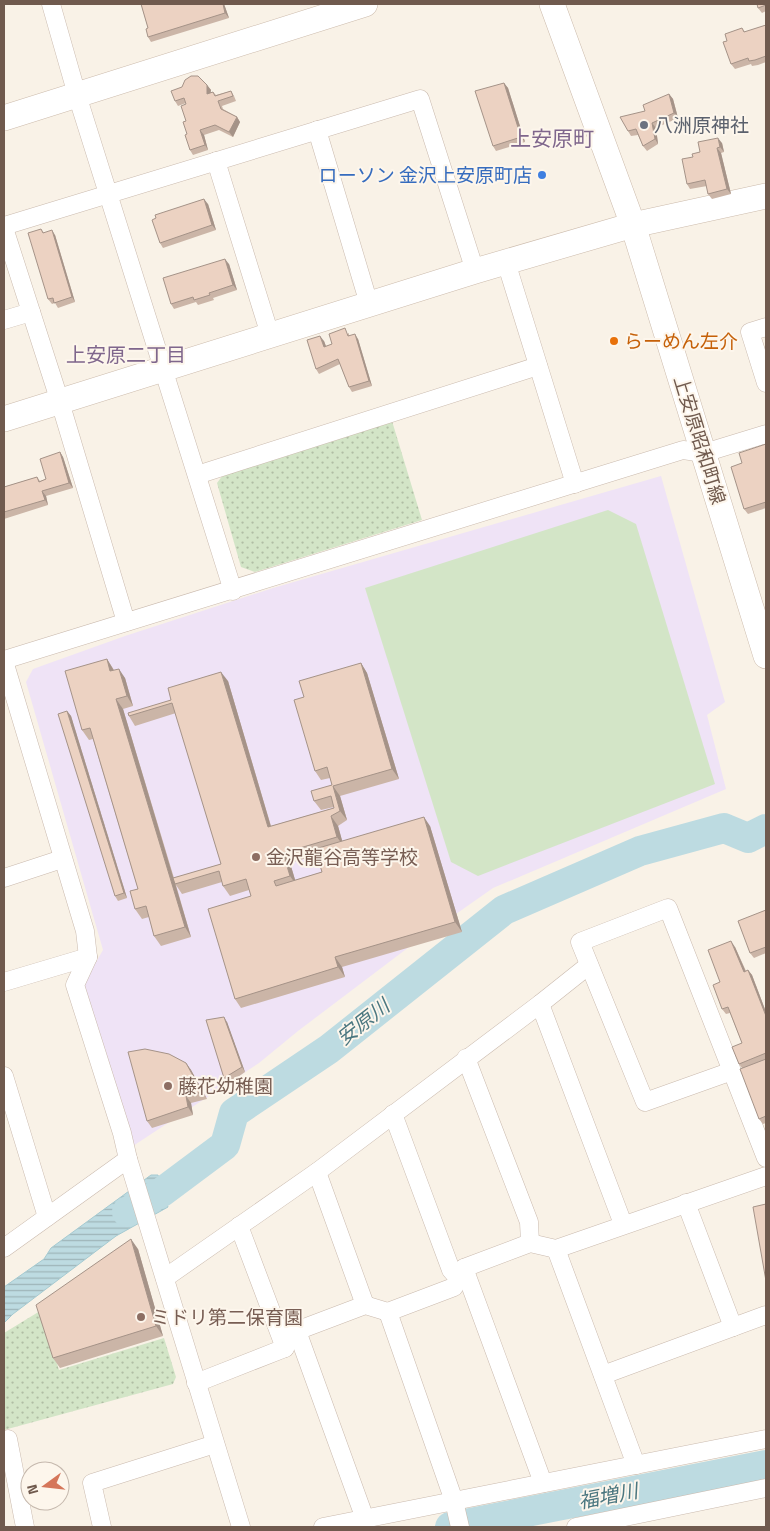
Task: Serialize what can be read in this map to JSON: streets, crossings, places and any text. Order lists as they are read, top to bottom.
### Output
{
  "streets": {
    "street": ["上安原昭和町線"]
  },
  "districts": ["上安原町", "上安原二丁目"],
  "water": ["安原川", "福増川"],
  "places": [
    "八洲原神社",
    "ローソン 金沢上安原町店",
    "らーめん左介",
    "金沢龍谷高等学校",
    "藤花幼稚園",
    "ミドリ第二保育園"
  ],
  "north": "left"
}
